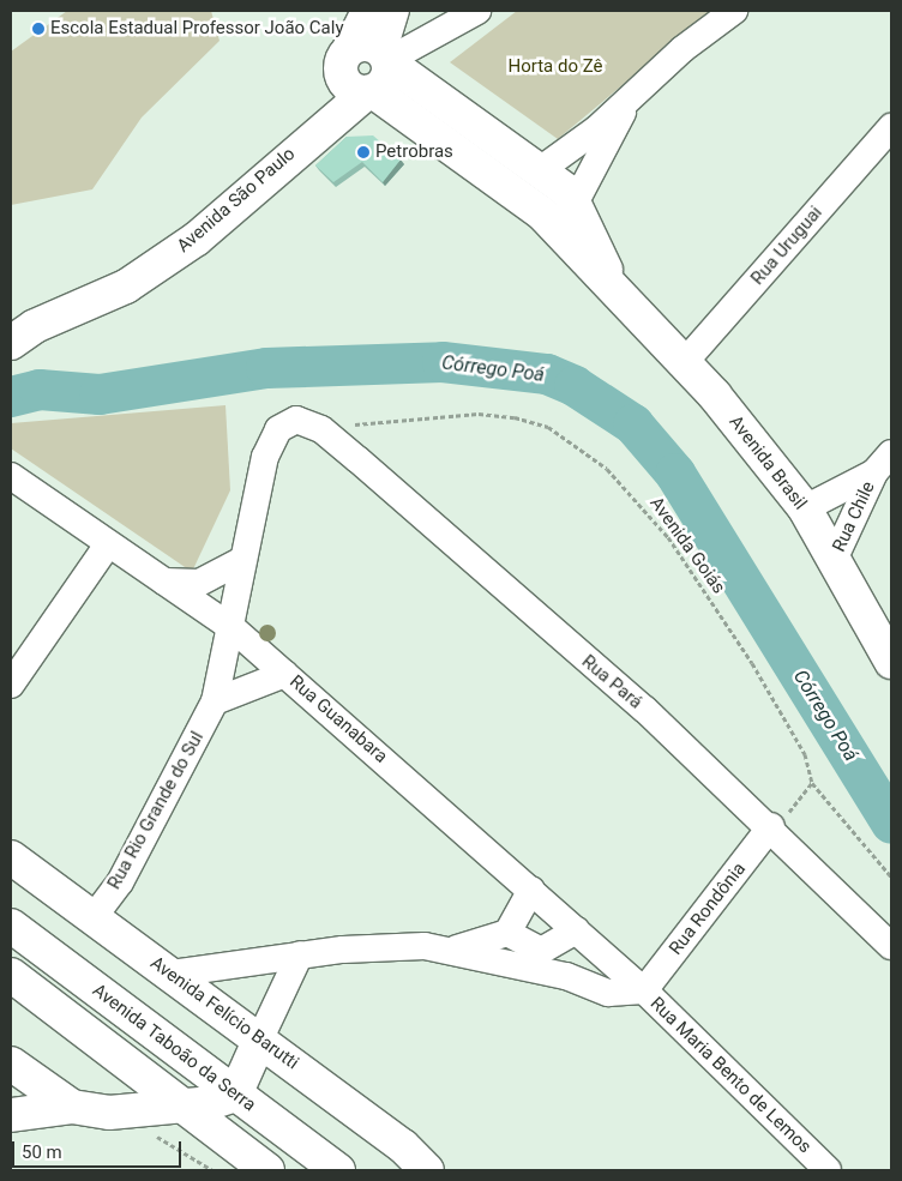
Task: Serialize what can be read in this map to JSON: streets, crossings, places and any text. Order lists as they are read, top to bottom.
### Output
{
  "streets": {
    "main road": [
      "Avenida São Paulo",
      "Avenida Brasil",
      "Avenida Felício Barutti",
      "Avenida Taboão da Serra"
    ],
    "street": [
      "Rua Uruguai",
      "Rua Chile",
      "Rua Pará",
      "Rua Guanabara",
      "Rua Rio Grande do Sul",
      "Rua Rondônia",
      "Rua Maria Bento de Lemos"
    ],
    "path": ["Avenida Goiás"]
  },
  "crossings": [
    ["Avenida São Paulo", "Avenida Brasil"],
    ["Rua Uruguai", "Avenida Brasil"],
    ["Avenida Brasil", "Rua Chile"],
    ["Avenida Goiás", "Rua Pará"],
    ["Avenida Goiás", "Rua Rio Grande do Sul"],
    ["Rua Pará", "Rua Rio Grande do Sul"],
    ["Rua Pará", "Rua Rondônia"],
    ["Rua Guanabara", "Rua Rio Grande do Sul"],
    ["Rua Guanabara", "Rua Rondônia"],
    ["Rua Guanabara", "Rua Maria Bento de Lemos"],
    ["Rua Rio Grande do Sul", "Avenida Felício Barutti"],
    ["Rua Rondônia", "Rua Maria Bento de Lemos"],
    ["Avenida Felício Barutti", "Rua Maria Bento de Lemos"]
  ],
  "water": ["Córrego Poá"],
  "parks": ["Horta do Zê"],
  "places": ["Escola Estadual Professor João Caly", "Petrobras"],
  "scale_bar": "50 m"
}
